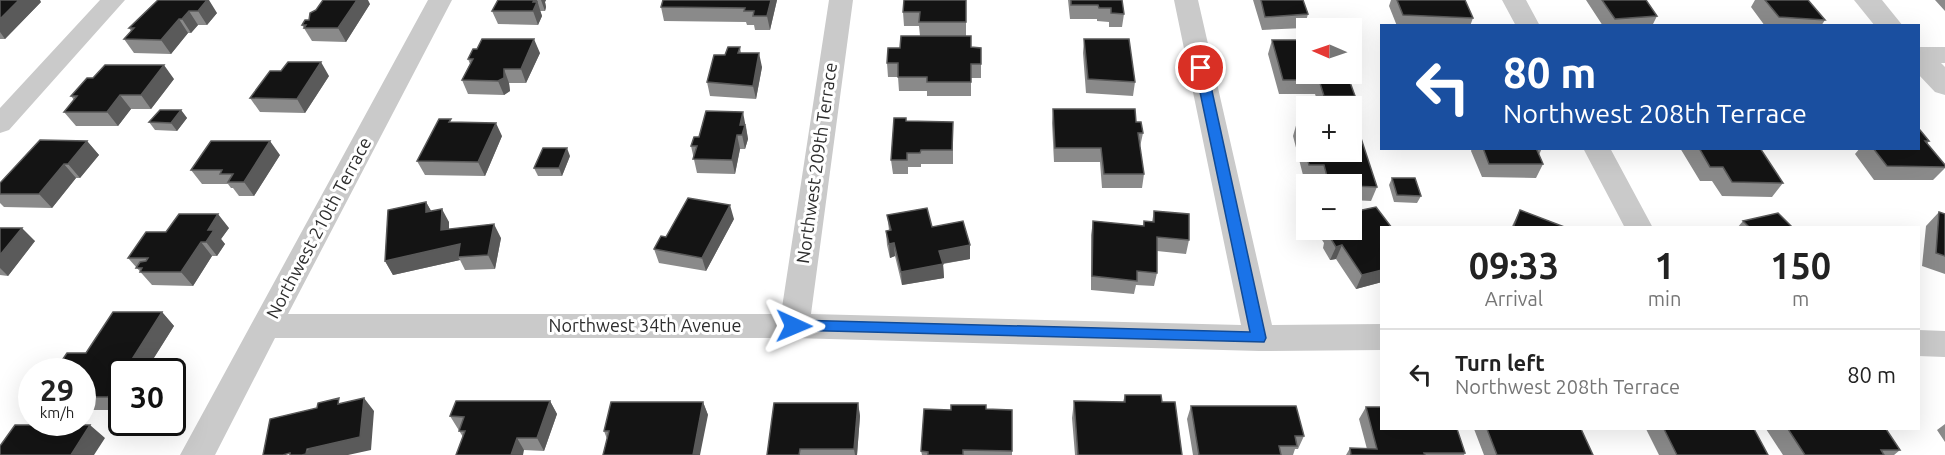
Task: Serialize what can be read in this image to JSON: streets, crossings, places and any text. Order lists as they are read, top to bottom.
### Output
{
  "streets": {
    "street": ["Northwest 209th Terrace", "Northwest 210th Terrace", "Northwest 34th Avenue"]
  },
  "crossings": [
    ["Northwest 209th Terrace", "Northwest 34th Avenue"],
    ["Northwest 210th Terrace", "Northwest 34th Avenue"]
  ],
  "north": "left",
  "page": {
    "map_buttons": ["+", "−"],
    "turn": ["80 m", "Northwest 208th Terrace"],
    "eta": [
      "09:33",
      "Arrival",
      "1",
      "min",
      "150",
      "m"
    ],
    "list": [
      {
        "name": "Turn left",
        "note": "Northwest 208th Terrace",
        "value": "80 m"
      }
    ],
    "speed": "29 km/h",
    "limit": "30"
  }
}
